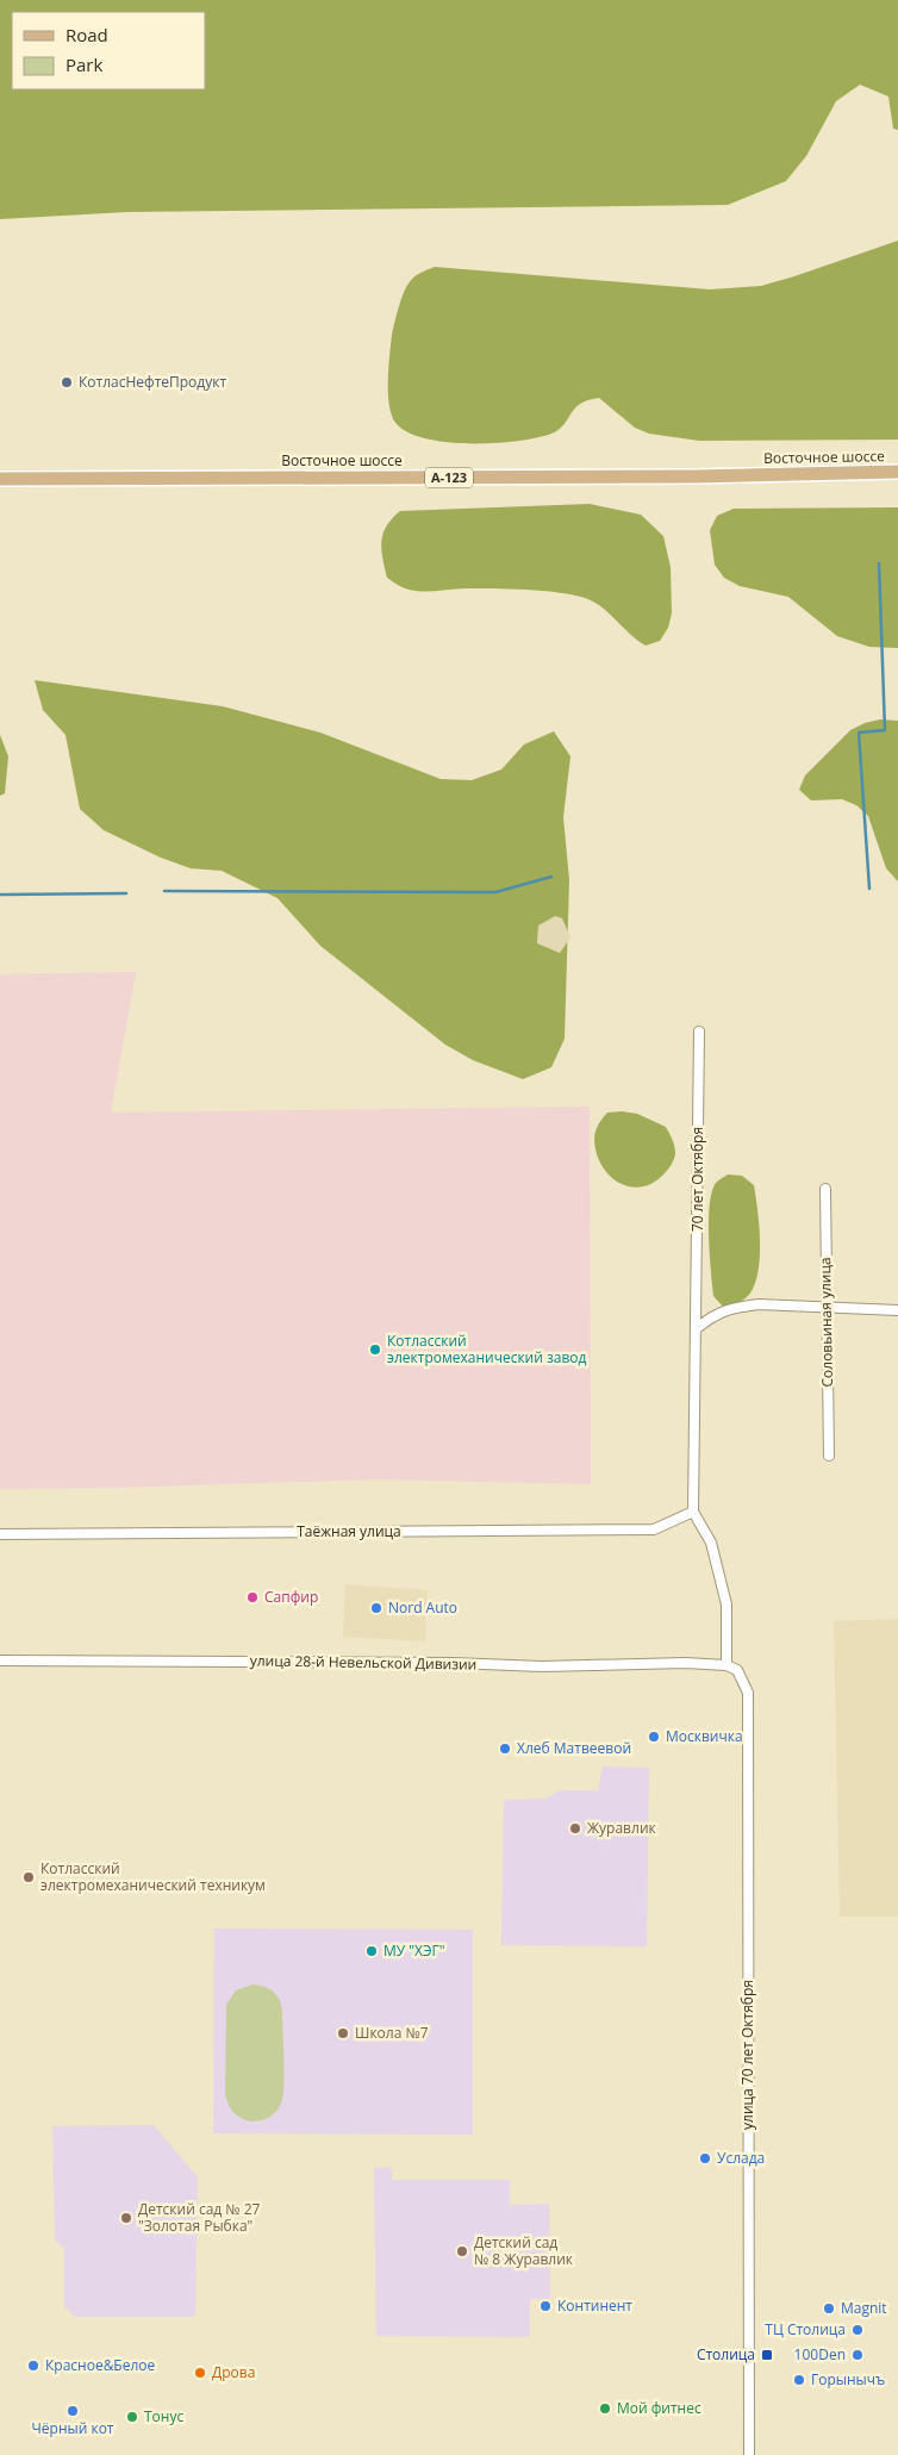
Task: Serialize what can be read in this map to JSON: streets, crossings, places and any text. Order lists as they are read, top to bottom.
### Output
{
  "streets": {
    "main road": ["Восточное шоссе", "А-123"],
    "street": [
      "70 лет Октября",
      "Соловьиная улица",
      "Таёжная улица",
      "улица 28-й Невельской Дивизии",
      "улица 70 лет Октября"
    ]
  },
  "crossings": [
    ["70 лет Октября", "Таёжная улица"],
    ["улица 28-й Невельской Дивизии", "улица 70 лет Октября"]
  ],
  "places": {
    "other": [
      "КотласНефтеПродукт",
      "Котласский электромеханический завод",
      "Сапфир",
      "Nord Auto",
      "Москвичка",
      "Хлеб Матвеевой",
      "Журавлик",
      "Котласский электромеханический техникум",
      "МУ \"ХЭГ\"",
      "Школа №7",
      "Услада",
      "Детский сад № 27 \"Золотая Рыбка\"",
      "Детский сад № 8 Журавлик",
      "Континент",
      "Magnit",
      "ТЦ Столица",
      "100Den",
      "Красное&Белое",
      "Дрова",
      "Горынычъ",
      "Мой фитнес",
      "Чёрный кот",
      "Тонус"
    ],
    "transit": ["Столица"]
  },
  "legend": ["Road", "Park"]
}
